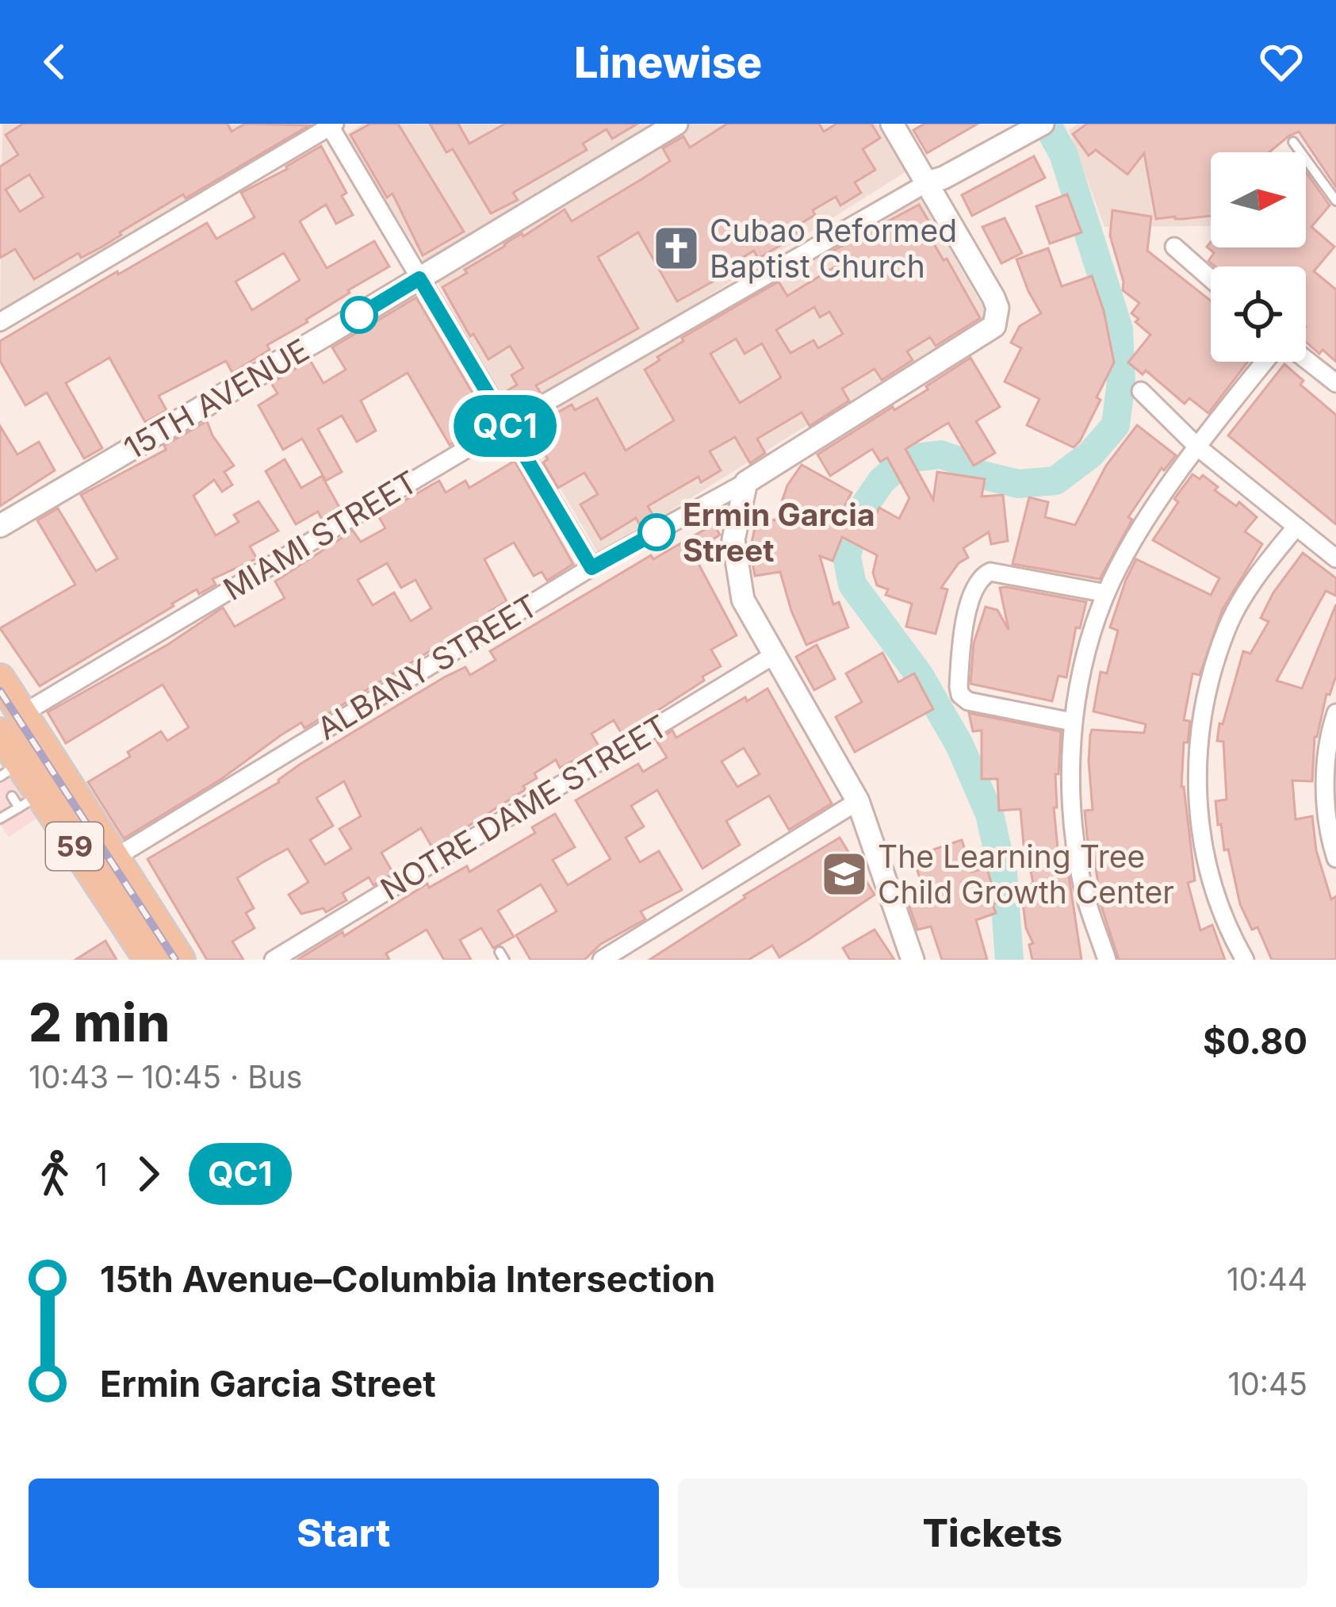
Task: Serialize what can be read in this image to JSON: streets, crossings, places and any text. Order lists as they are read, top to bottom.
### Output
{
  "streets": {
    "main road": ["59"],
    "street": [
      "15TH AVENUE",
      "MIAMI STREET",
      "ALBANY STREET",
      "NOTRE DAME STREET"
    ]
  },
  "crossings": [
    ["MIAMI STREET", "59"],
    ["ALBANY STREET", "59"]
  ],
  "places": {
    "church": ["Cubao Reformed Baptist Church"],
    "other": ["Ermin Garcia Street"],
    "school or university": ["The Learning Tree Child Growth Center"]
  },
  "lines": ["bus line QC1"],
  "north": "right",
  "page": {
    "header": "Linewise",
    "on_map": "QC1",
    "heading": ["2 min", "10:43 – 10:45 · Bus", "$0.80"],
    "legs": ["1", "QC1"],
    "list": [
      {
        "name": "15th Avenue–Columbia Intersection",
        "value": "10:44"
      },
      {
        "name": "Ermin Garcia Street",
        "value": "10:45"
      }
    ],
    "buttons": ["Start", "Tickets"]
  }
}
